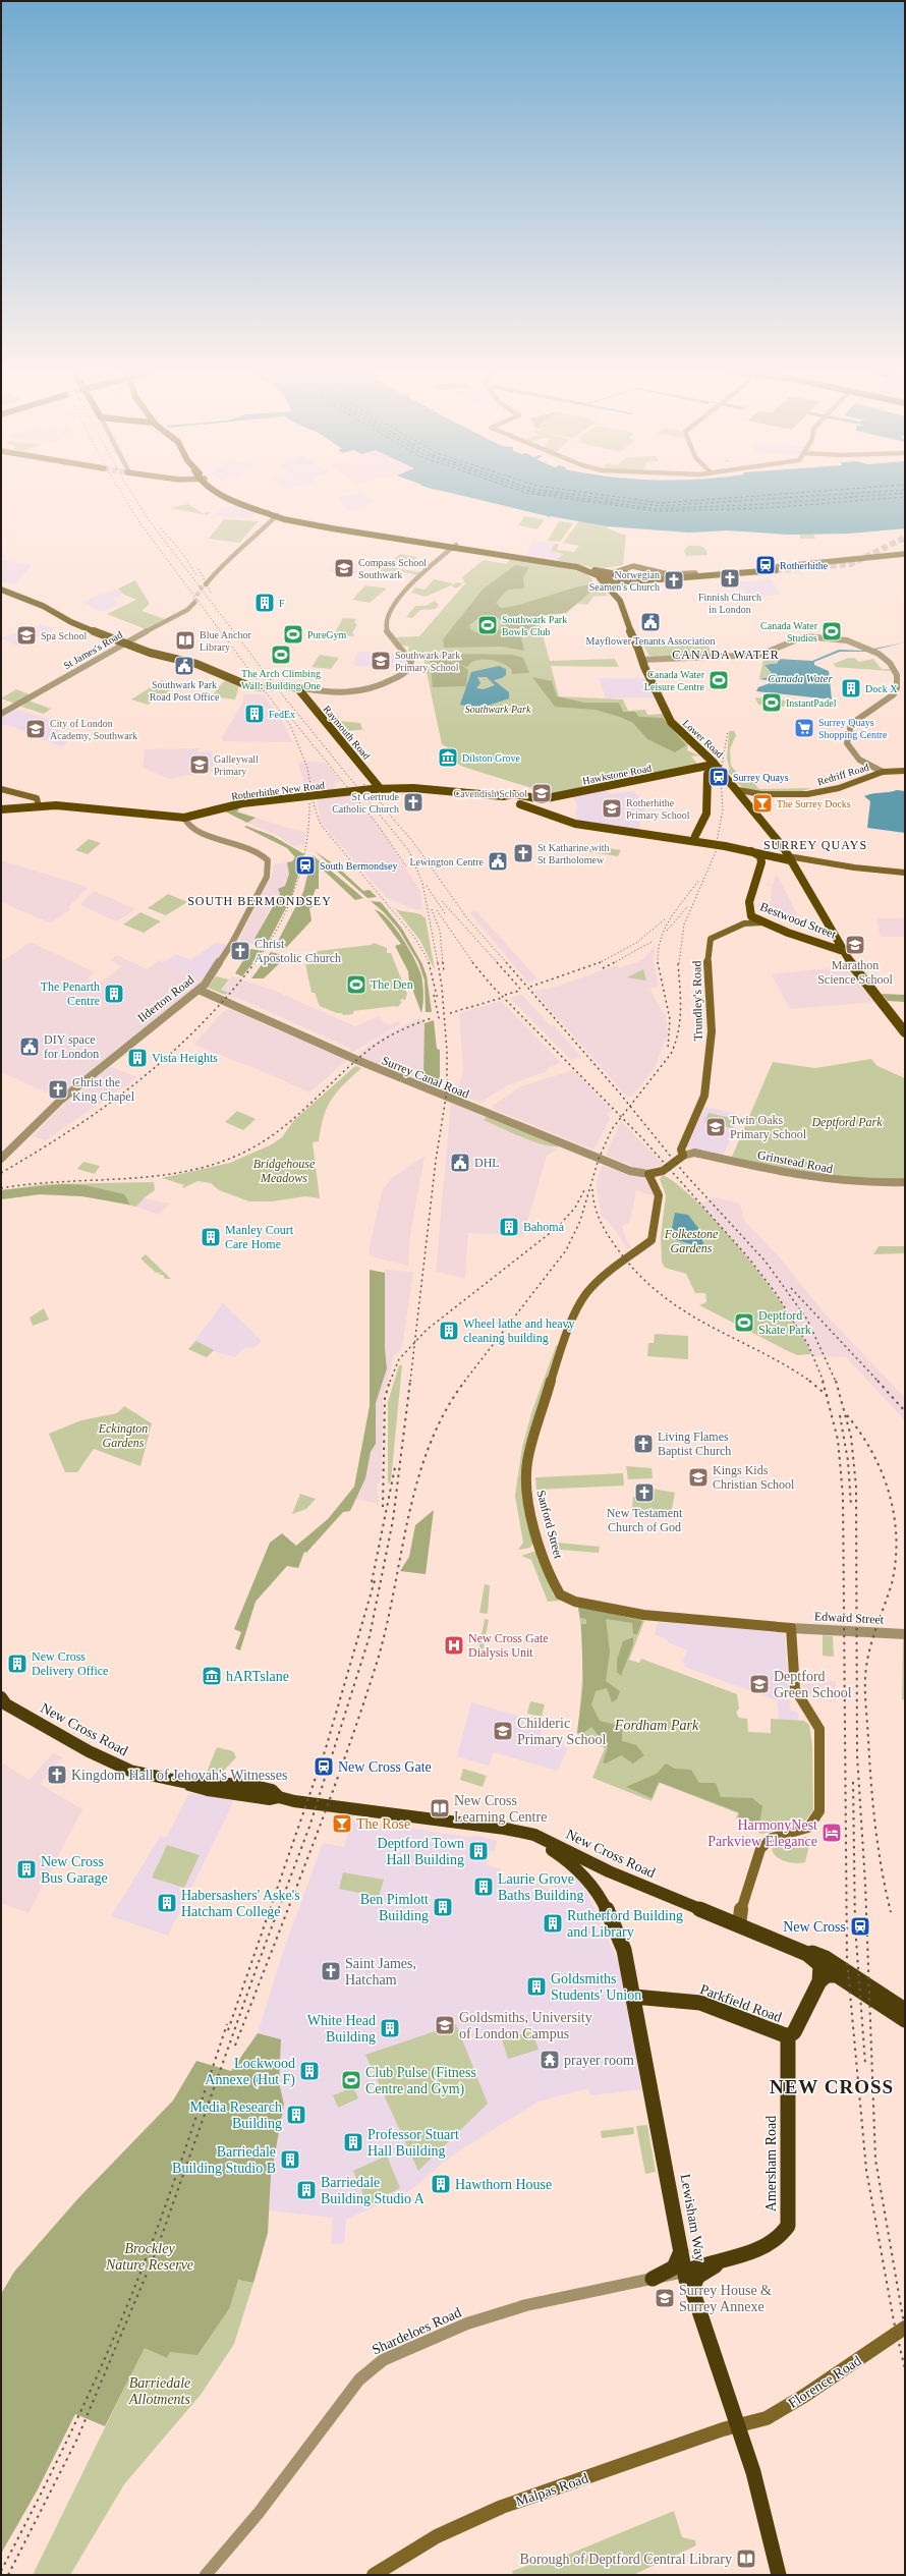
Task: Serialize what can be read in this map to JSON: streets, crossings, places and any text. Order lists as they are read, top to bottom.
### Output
{
  "streets": {
    "highway": [
      "New Cross Road",
      "Parkfield Road",
      "Amersham Road",
      "Lewisham Way"
    ],
    "main road": [
      "Raymouth Road",
      "Lower Road",
      "Hawkstone Road",
      "Redriff Road",
      "Rotherhithe New Road",
      "Bestwood Street",
      "Trundley's Road",
      "Sanford Street",
      "Florence Road",
      "Malpas Road"
    ],
    "street": [
      "St James's Road",
      "Ilderton Road",
      "Surrey Canal Road",
      "Grinstead Road",
      "Edward Street",
      "Shardeloes Road"
    ]
  },
  "crossings": [
    ["Raymouth Road", "Rotherhithe New Road"],
    ["Lower Road", "Hawkstone Road"],
    ["Lower Road", "Redriff Road"],
    ["Lower Road", "Bestwood Street"],
    ["Hawkstone Road", "Rotherhithe New Road"],
    ["Rotherhithe New Road", "Ilderton Road"],
    ["Bestwood Street", "Trundley's Road"],
    ["Ilderton Road", "Surrey Canal Road"],
    ["Trundley's Road", "Grinstead Road"],
    ["Surrey Canal Road", "Sanford Street"],
    ["Sanford Street", "Edward Street"],
    ["New Cross Road", "Lewisham Way"],
    ["Parkfield Road", "Amersham Road"],
    ["Parkfield Road", "Lewisham Way"],
    ["Amersham Road", "Lewisham Way"],
    ["Amersham Road", "Shardeloes Road"],
    ["Lewisham Way", "Shardeloes Road"],
    ["Lewisham Way", "Florence Road"],
    ["Lewisham Way", "Malpas Road"],
    ["Florence Road", "Malpas Road"]
  ],
  "districts": [
    "CANADA WATER",
    "SURREY QUAYS",
    "SOUTH BERMONDSEY",
    "NEW CROSS"
  ],
  "water": ["Canada Water"],
  "parks": [
    "Southwark Park",
    "Deptford Park",
    "Bridgehouse Meadows",
    "Folkestone Gardens",
    "Eckington Gardens",
    "Fordham Park",
    "Brockley Nature Reserve",
    "Barriedale Allotments"
  ],
  "places": {
    "station": [
      "Rotherhithe",
      "Surrey Quays",
      "South Bermondsey",
      "New Cross Gate",
      "New Cross"
    ],
    "school or university": [
      "Compass School Southwark",
      "Spa School",
      "Southwark Park Primary School",
      "City of London Academy, Southwark",
      "Galleywall Primary",
      "Cavendish School",
      "Rotherhithe Primary School",
      "Marathon Science School",
      "Twin Oaks Primary School",
      "Kings Kids Christian School",
      "Deptford Green School",
      "Childeric Primary School",
      "Goldsmiths, University of London Campus",
      "Surrey House & Surrey Annexe"
    ],
    "church": [
      "Finnish Church in London",
      "Norwegian Seamen's Church",
      "St Gertrude Catholic Church",
      "St Katharine with St Bartholomew",
      "Christ Apostolic Church",
      "Christ the King Chapel",
      "Living Flames Baptist Church",
      "New Testament Church of God",
      "Kingdom Hall of Jehovah's Witnesses",
      "Saint James, Hatcham"
    ],
    "building": [
      "F",
      "Dock X",
      "FedEx",
      "The Penarth Centre",
      "Vista Heights",
      "Bahoma",
      "Manley Court Care Home",
      "Wheel lathe and heavy cleaning building",
      "New Cross Delivery Office",
      "Deptford Town Hall Building",
      "New Cross Bus Garage",
      "Laurie Grove Baths Building",
      "Habersashers' Aske's Hatcham College",
      "Ben Pimlott Building",
      "Rutherford Building and Library",
      "Goldsmiths Students' Union",
      "White Head Building",
      "Lockwood Annexe (Hut F)",
      "Media Research Building",
      "Professor Stuart Hall Building",
      "Barriedale Building Studio B",
      "Hawthorn House",
      "Barriedale Building Studio A"
    ],
    "public building": [
      "Mayflower Tenants Association",
      "Southwark Park Road Post Office",
      "Lewington Centre",
      "DIY space for London",
      "DHL"
    ],
    "sports": [
      "Southwark Park Bowls Club",
      "Canada Water Studios",
      "PureGym",
      "The Arch Climbing Wall: Building One",
      "Canada Water Leisure Centre",
      "InstantPadel",
      "The Den",
      "Deptford Skate Park",
      "Club Pulse (Fitness Centre and Gym)"
    ],
    "library": ["Blue Anchor Library", "New Cross Learning Centre", "Borough of Deptford Central Library"],
    "supermarket": ["Surrey Quays Shopping Centre"],
    "museum": ["Dilston Grove", "hARTslane"],
    "bar": ["The Surrey Docks", "The Rose"],
    "hospital": ["New Cross Gate Dialysis Unit"],
    "hotel": ["HarmonyNest Parkview Elegance"],
    "temple": ["prayer room"]
  }
}
